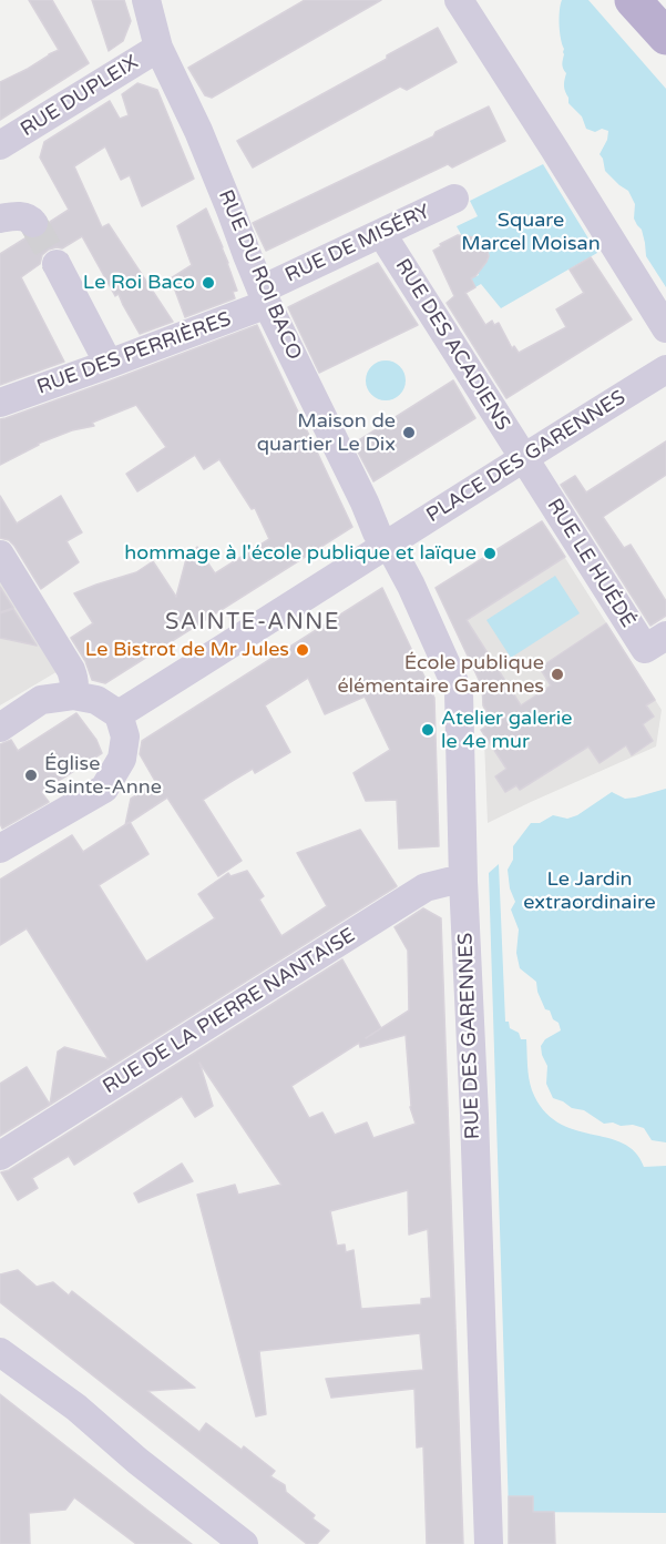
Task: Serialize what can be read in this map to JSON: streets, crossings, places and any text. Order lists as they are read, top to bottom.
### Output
{
  "streets": {
    "street": [
      "RUE DUPLEIX",
      "RUE DE MISÉRY",
      "RUE DU ROI BACO",
      "RUE DES ACADIENS",
      "RUE DES PERRIÈRES",
      "PLACE DES GARENNES",
      "RUE LE HUÉDÉ",
      "RUE DE LA PIERRE NANTAISE",
      "RUE DES GARENNES"
    ]
  },
  "crossings": [
    ["RUE DUPLEIX", "RUE DU ROI BACO"],
    ["RUE DE MISÉRY", "RUE DU ROI BACO"],
    ["RUE DE MISÉRY", "RUE DES ACADIENS"],
    ["RUE DE MISÉRY", "RUE DES PERRIÈRES"],
    ["RUE DU ROI BACO", "RUE DES PERRIÈRES"],
    ["RUE DU ROI BACO", "PLACE DES GARENNES"],
    ["RUE DU ROI BACO", "RUE DES GARENNES"],
    ["RUE DES ACADIENS", "PLACE DES GARENNES"],
    ["RUE DES ACADIENS", "RUE LE HUÉDÉ"],
    ["PLACE DES GARENNES", "RUE LE HUÉDÉ"],
    ["PLACE DES GARENNES", "RUE DES GARENNES"],
    ["RUE DE LA PIERRE NANTAISE", "RUE DES GARENNES"]
  ],
  "districts": ["SAINTE-ANNE"],
  "parks": ["Square Marcel Moisan", "Le Jardin extraordinaire"],
  "places": [
    "Le Roi Baco",
    "Maison de quartier Le Dix",
    "hommage à l'école publique et laïque",
    "Le Bistrot de Mr Jules",
    "École publique élémentaire Garennes",
    "Atelier galerie le 4e mur",
    "Église Sainte-Anne"
  ]
}
